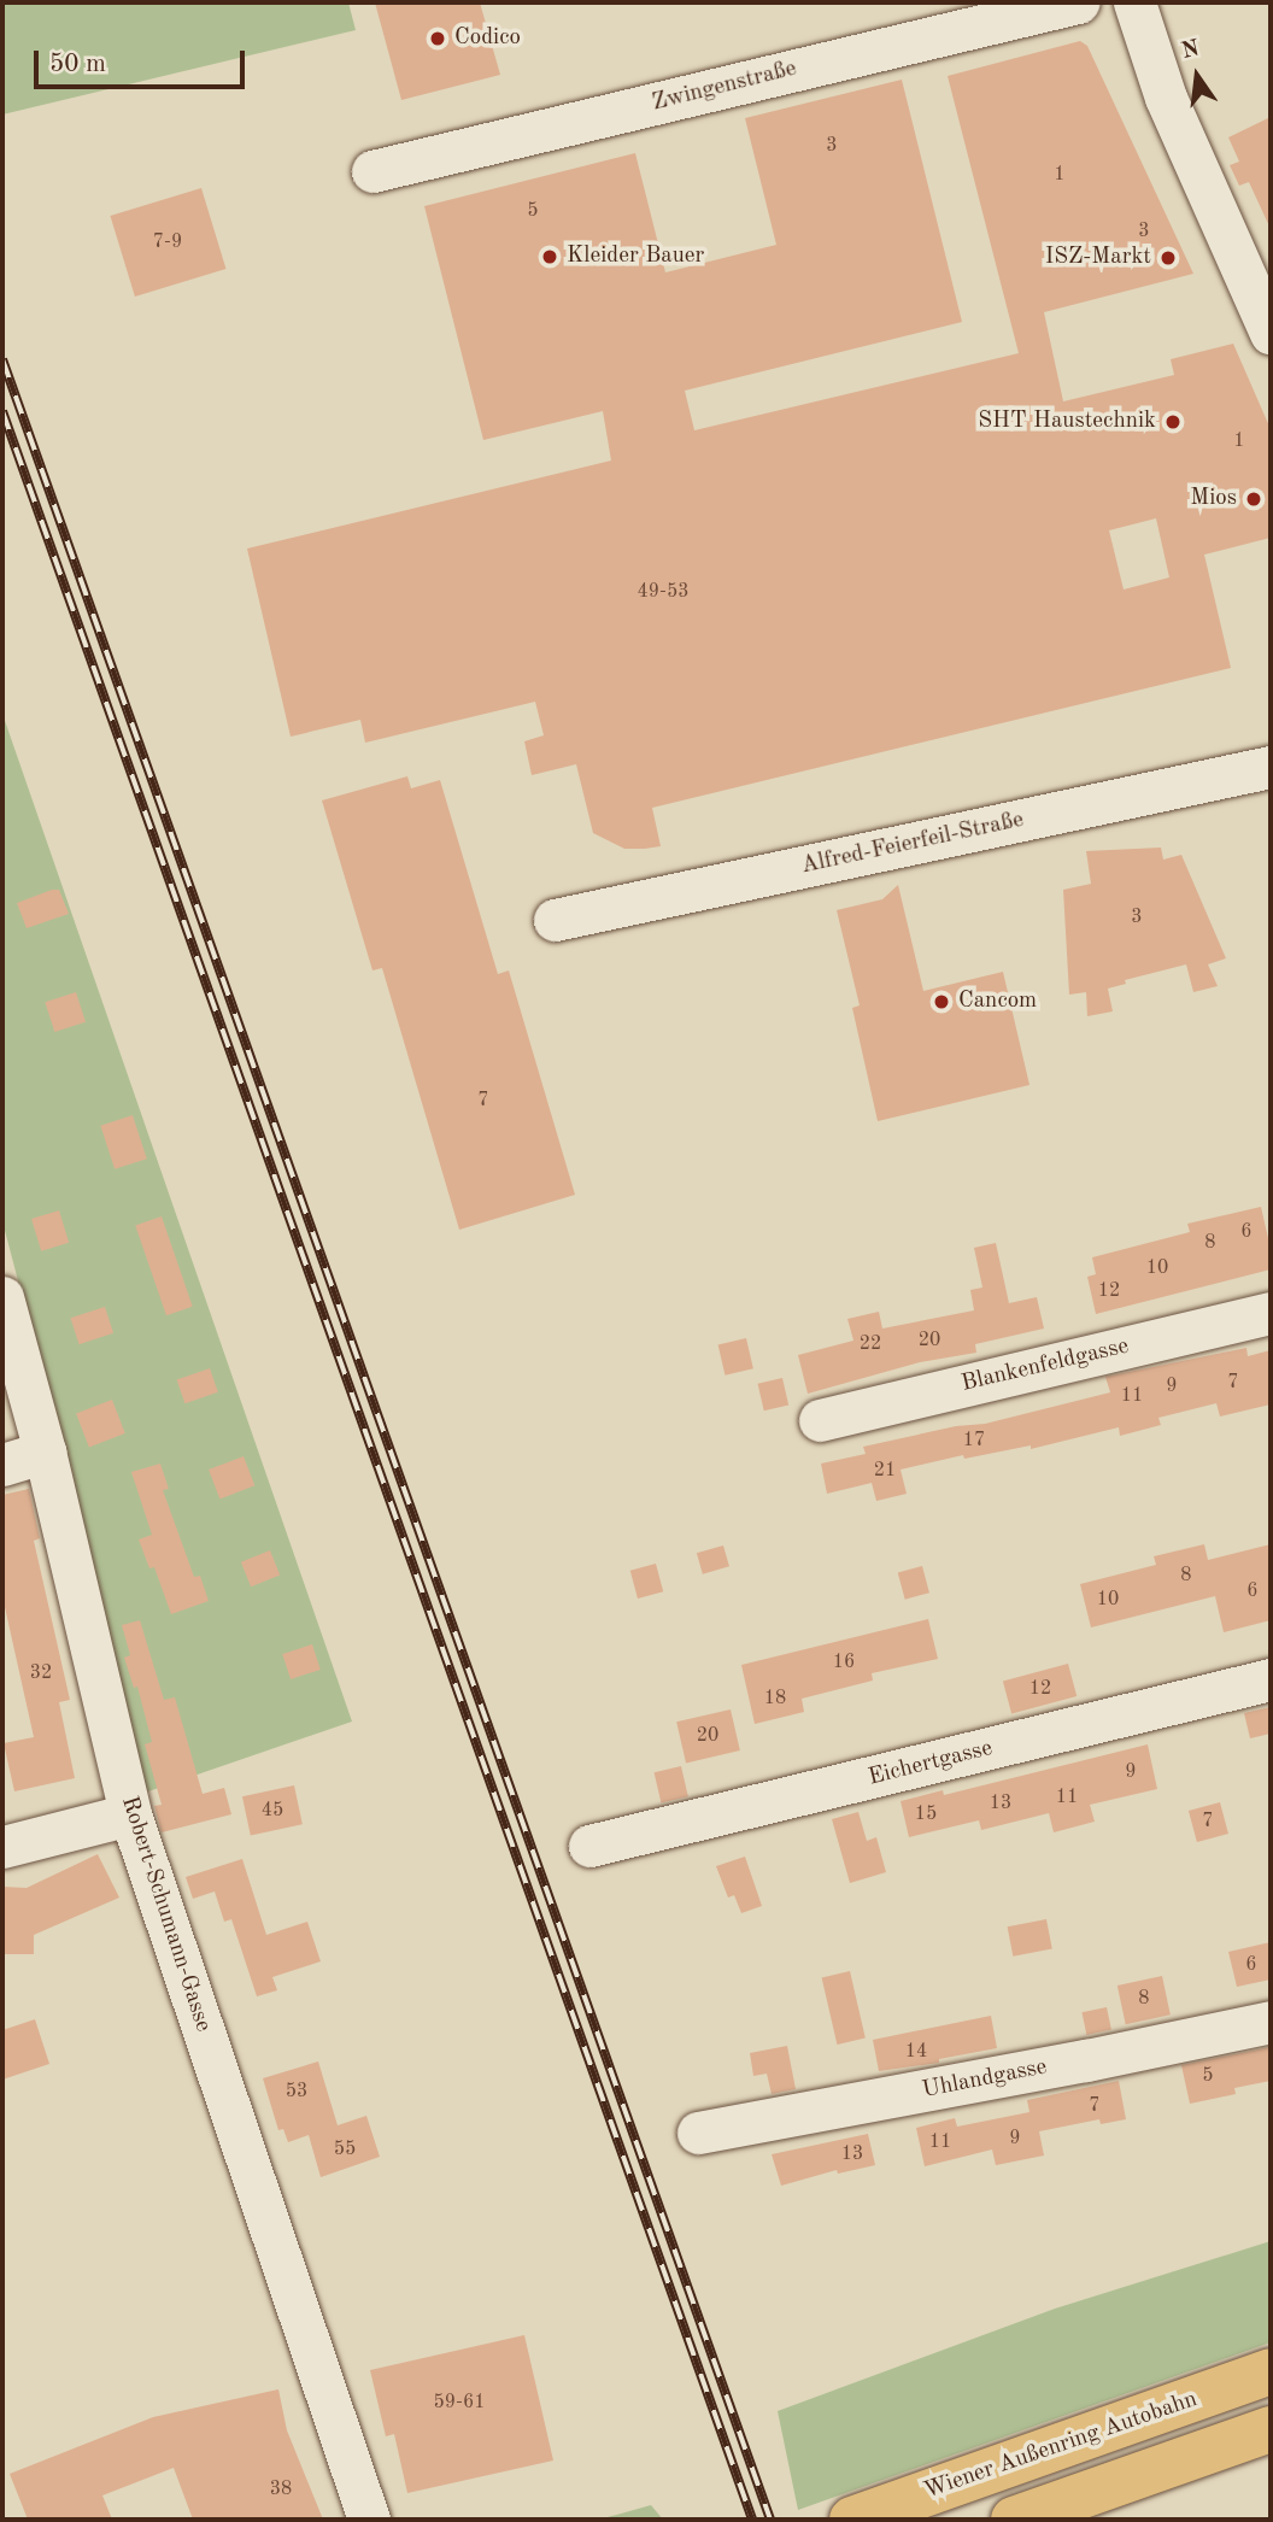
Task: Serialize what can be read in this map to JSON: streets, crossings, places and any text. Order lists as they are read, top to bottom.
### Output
{
  "streets": {
    "highway": ["Wiener Außenring Autobahn"],
    "street": [
      "Zwingenstraße",
      "Alfred-Feierfeil-Straße",
      "Blankenfeldgasse",
      "Eichertgasse",
      "Robert-Schumann-Gasse",
      "Uhlandgasse"
    ]
  },
  "places": [
    "Codico",
    "Kleider Bauer",
    "ISZ-Markt",
    "SHT Haustechnik",
    "Mios",
    "Cancom"
  ],
  "house_numbers": [
    "3",
    "1",
    "5",
    "3",
    "7-9",
    "1",
    "49-53",
    "3",
    "7",
    "6",
    "8",
    "10",
    "12",
    "20",
    "22",
    "7",
    "9",
    "11",
    "17",
    "21",
    "8",
    "6",
    "10",
    "16",
    "32",
    "12",
    "18",
    "20",
    "9",
    "11",
    "13",
    "45",
    "15",
    "7",
    "6",
    "8",
    "14",
    "5",
    "53",
    "7",
    "9",
    "11",
    "55",
    "13",
    "59-61",
    "38"
  ],
  "scale_bar": "50 m",
  "north": "top"
}
